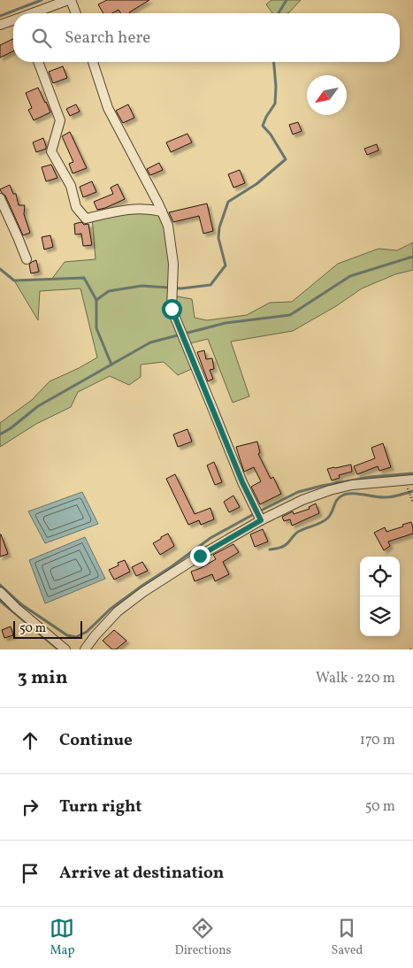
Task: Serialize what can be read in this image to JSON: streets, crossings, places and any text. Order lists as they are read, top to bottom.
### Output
{
  "scale_bar": "50 m",
  "north": "bottom left",
  "page": {
    "search": "Search here",
    "scale": "50 m",
    "heading": ["3 min", "Walk · 220 m"],
    "list": [
      ["Continue", "170 m"],
      ["Turn right", "50 m"],
      "Arrive at destination"
    ],
    "nav": ["Map", "Directions", "Saved"]
  }
}
